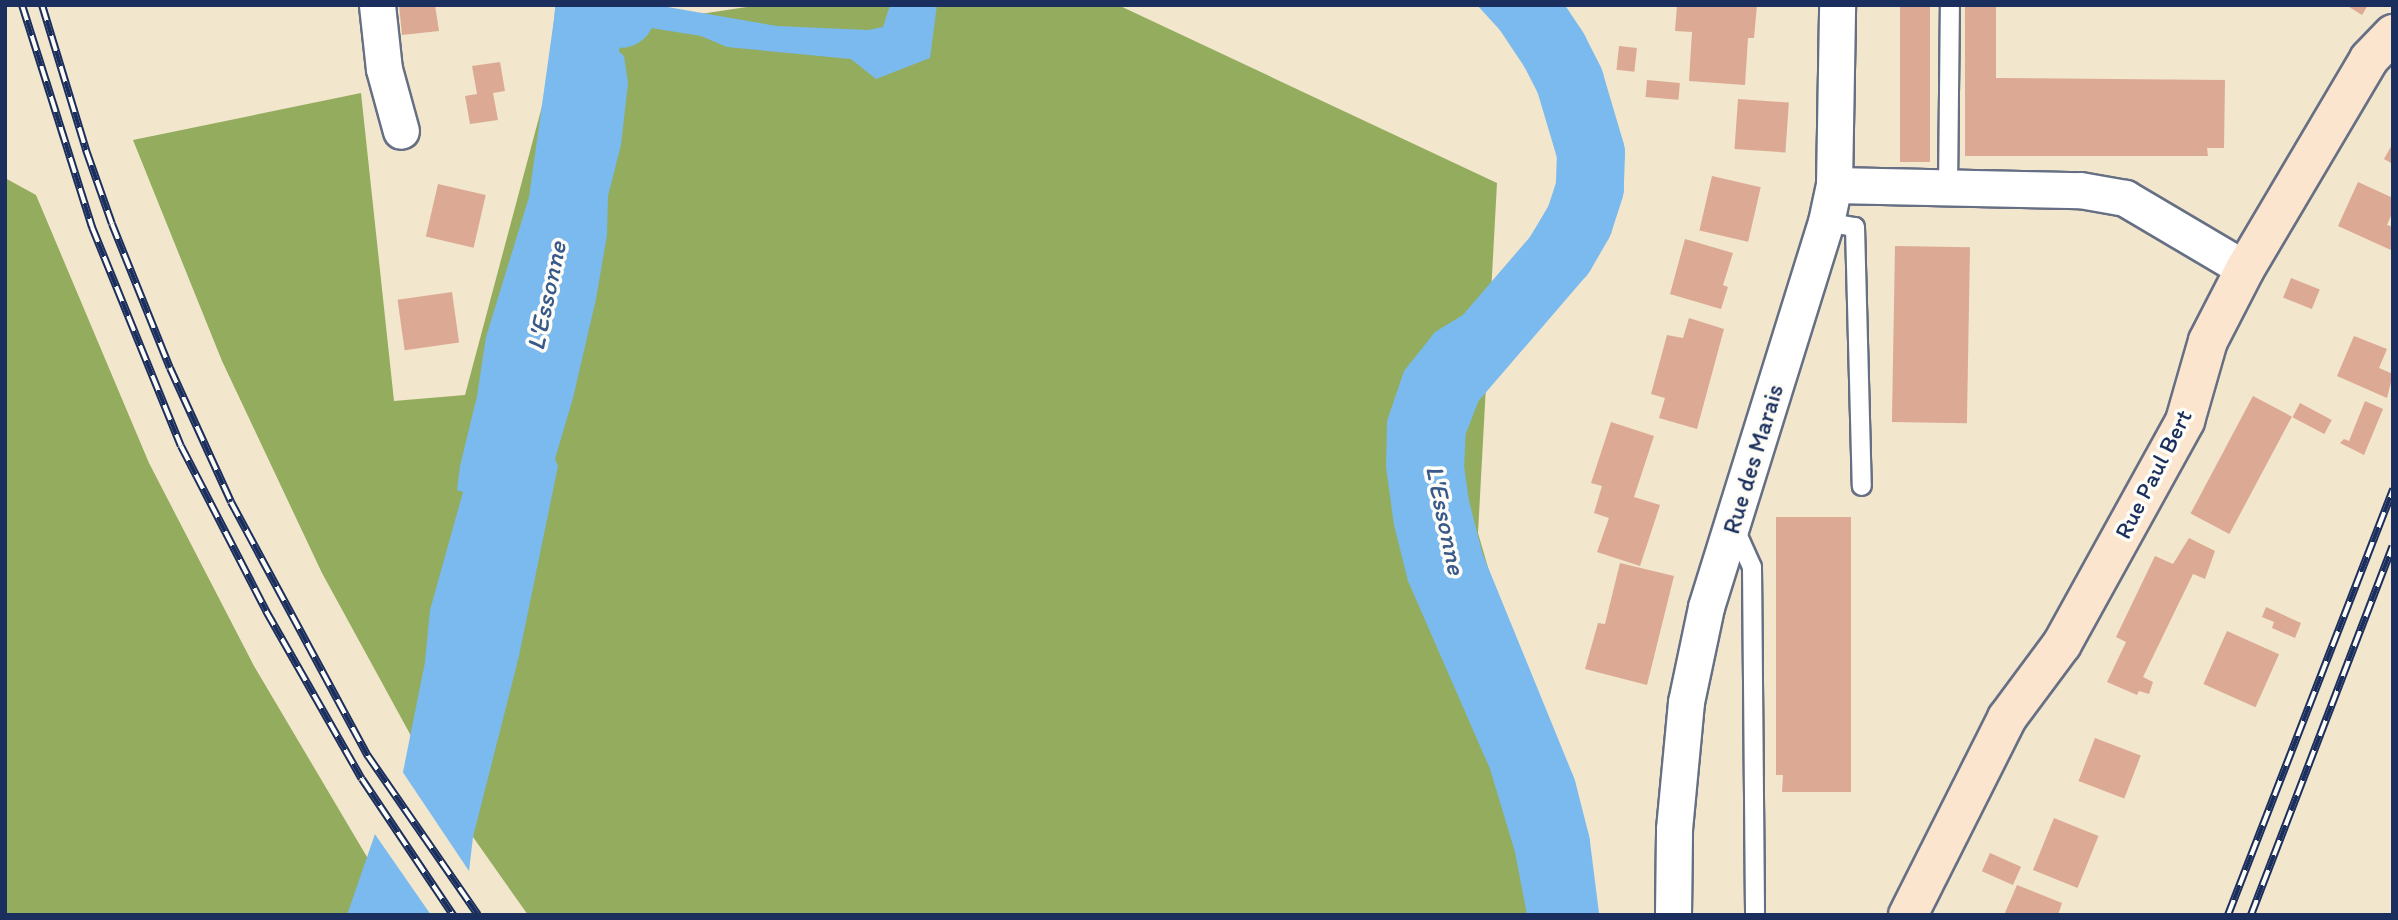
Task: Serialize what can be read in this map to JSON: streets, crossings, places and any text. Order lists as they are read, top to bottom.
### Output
{
  "streets": {
    "street": ["Rue des Marais", "Rue Paul Bert"]
  },
  "water": ["L'Essonne"]
}
